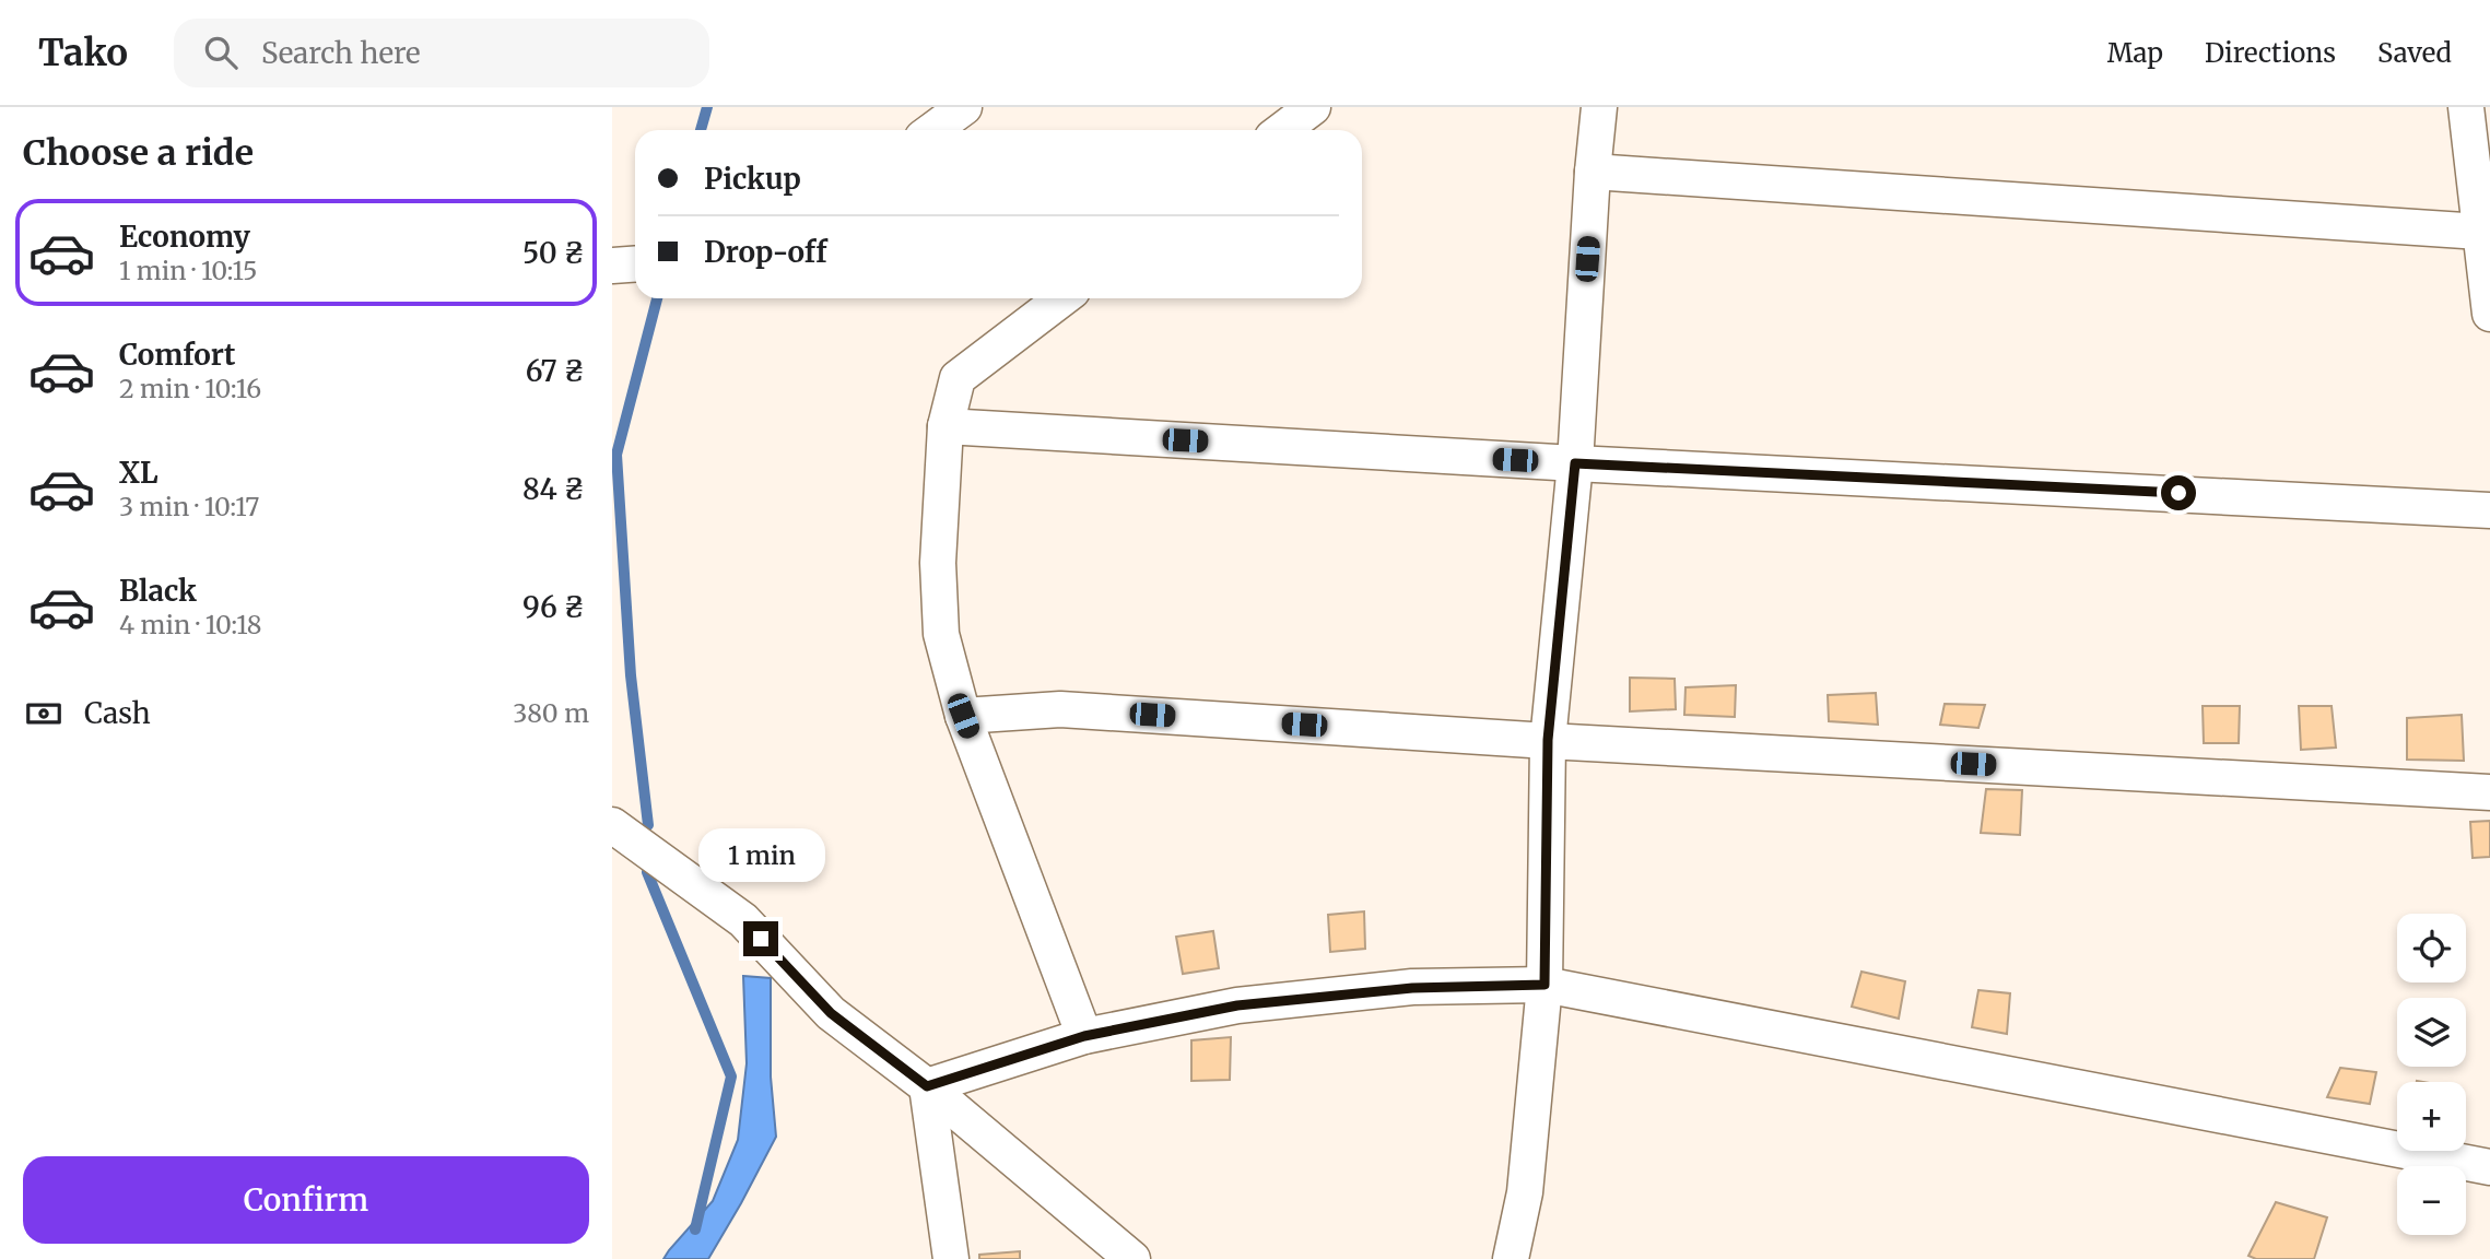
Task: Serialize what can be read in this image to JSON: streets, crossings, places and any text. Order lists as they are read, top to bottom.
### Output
{
  "page": {
    "header": "Tako",
    "search": "Search here",
    "nav": ["Map", "Directions", "Saved"],
    "heading": "Choose a ride",
    "banner": ["Pickup", "Drop-off"],
    "list": [
      {
        "name": "Economy",
        "note": "1 min · 10:15",
        "value": "50 ₴"
      },
      {
        "name": "Comfort",
        "note": "2 min · 10:16",
        "value": "67 ₴"
      },
      {
        "name": "XL",
        "note": "3 min · 10:17",
        "value": "84 ₴"
      },
      {
        "name": "Black",
        "note": "4 min · 10:18",
        "value": "96 ₴"
      }
    ],
    "pay": ["Cash", "380 m"],
    "bubble": "1 min",
    "map_buttons": ["+", "−"],
    "buttons": "Confirm"
  }
}
